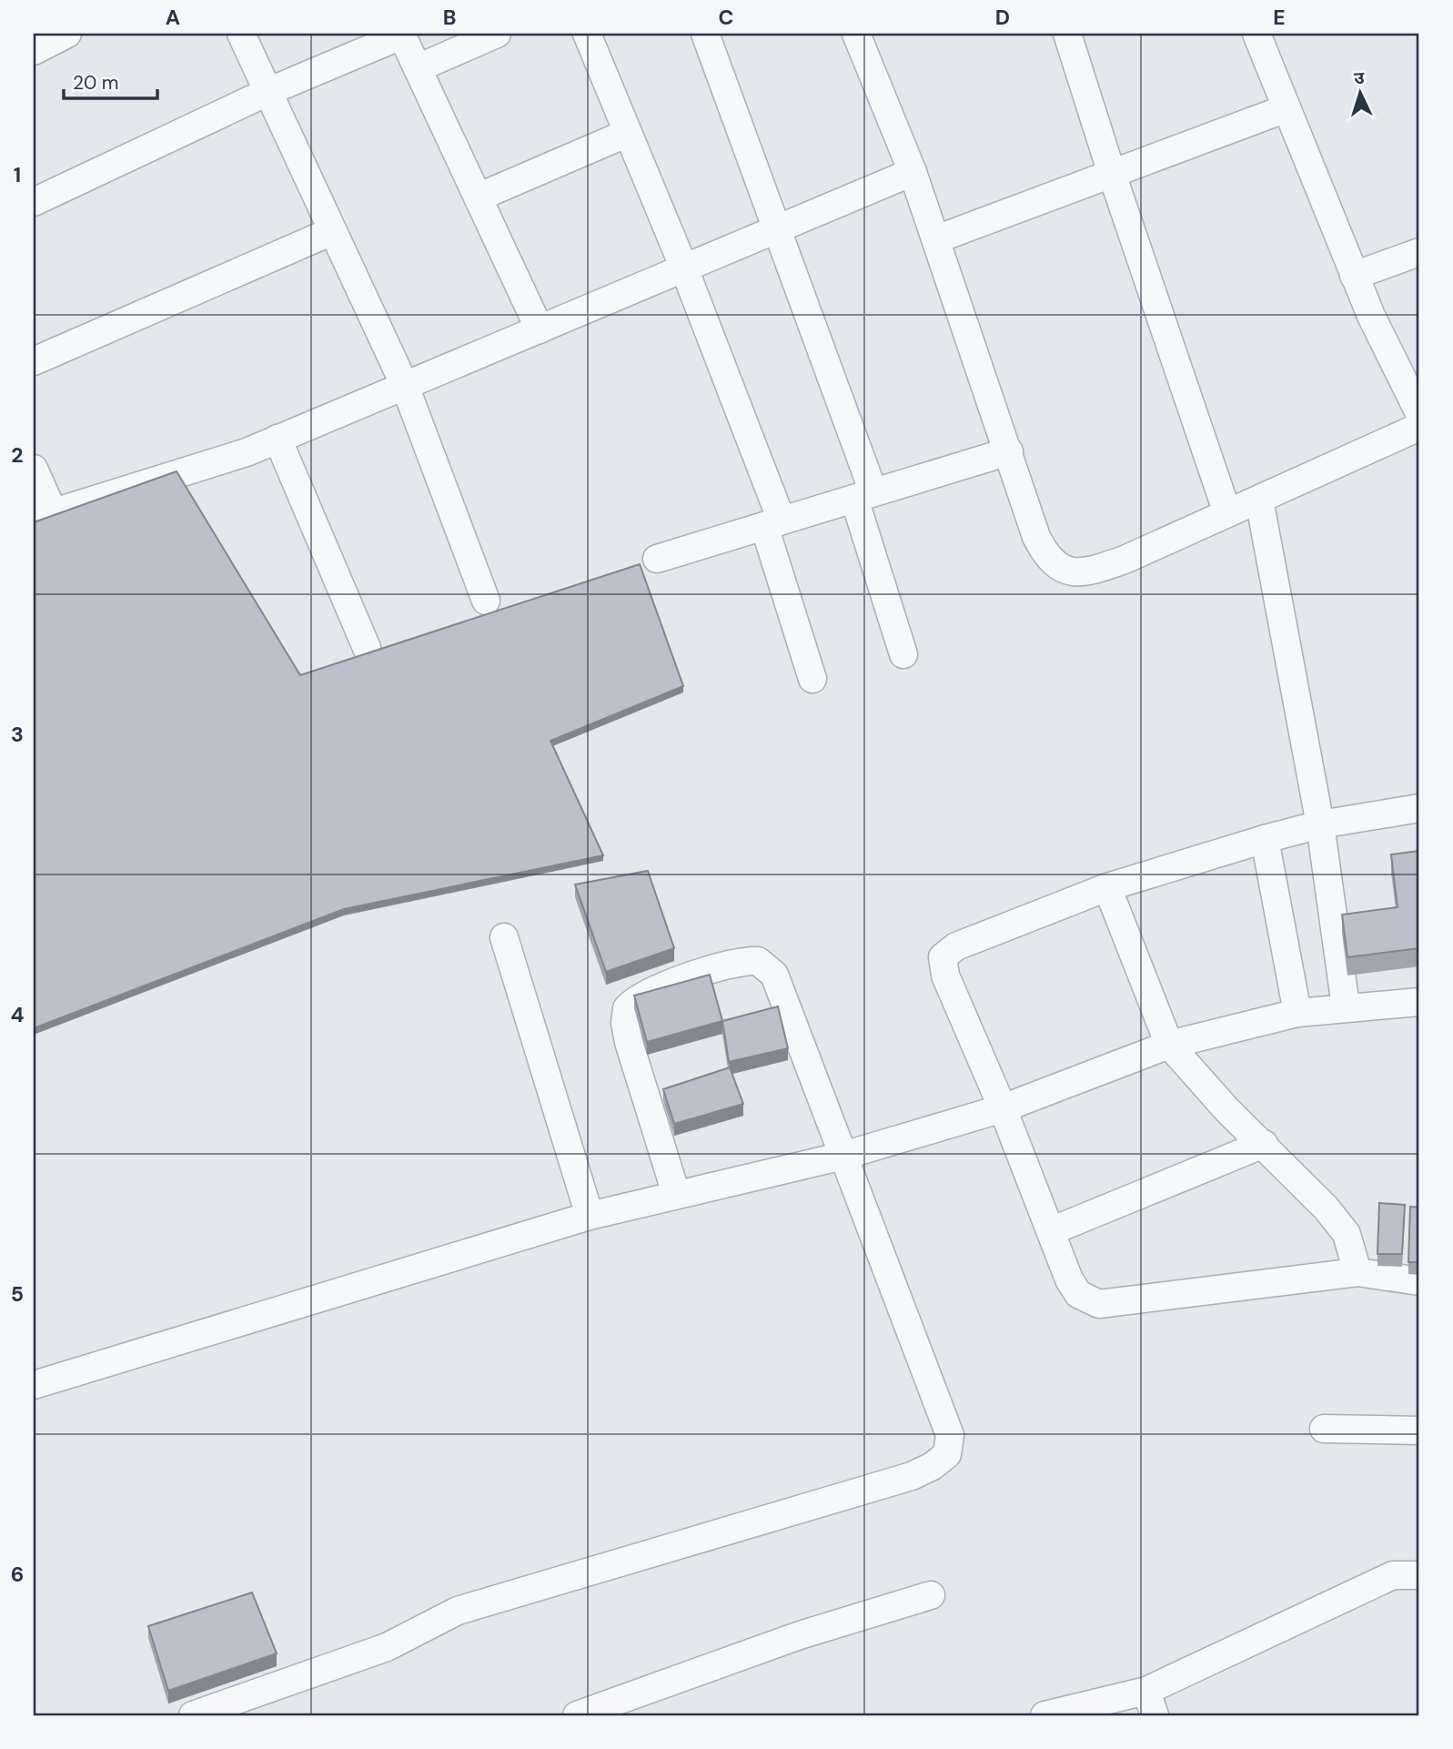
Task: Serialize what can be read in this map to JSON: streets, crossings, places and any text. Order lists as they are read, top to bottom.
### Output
{
  "scale_bar": "20 m",
  "north": "top",
  "grid": {
    "columns": [
      "A",
      "B",
      "C",
      "D",
      "E"
    ],
    "rows": [
      "1",
      "2",
      "3",
      "4",
      "5",
      "6"
    ]
  }
}
